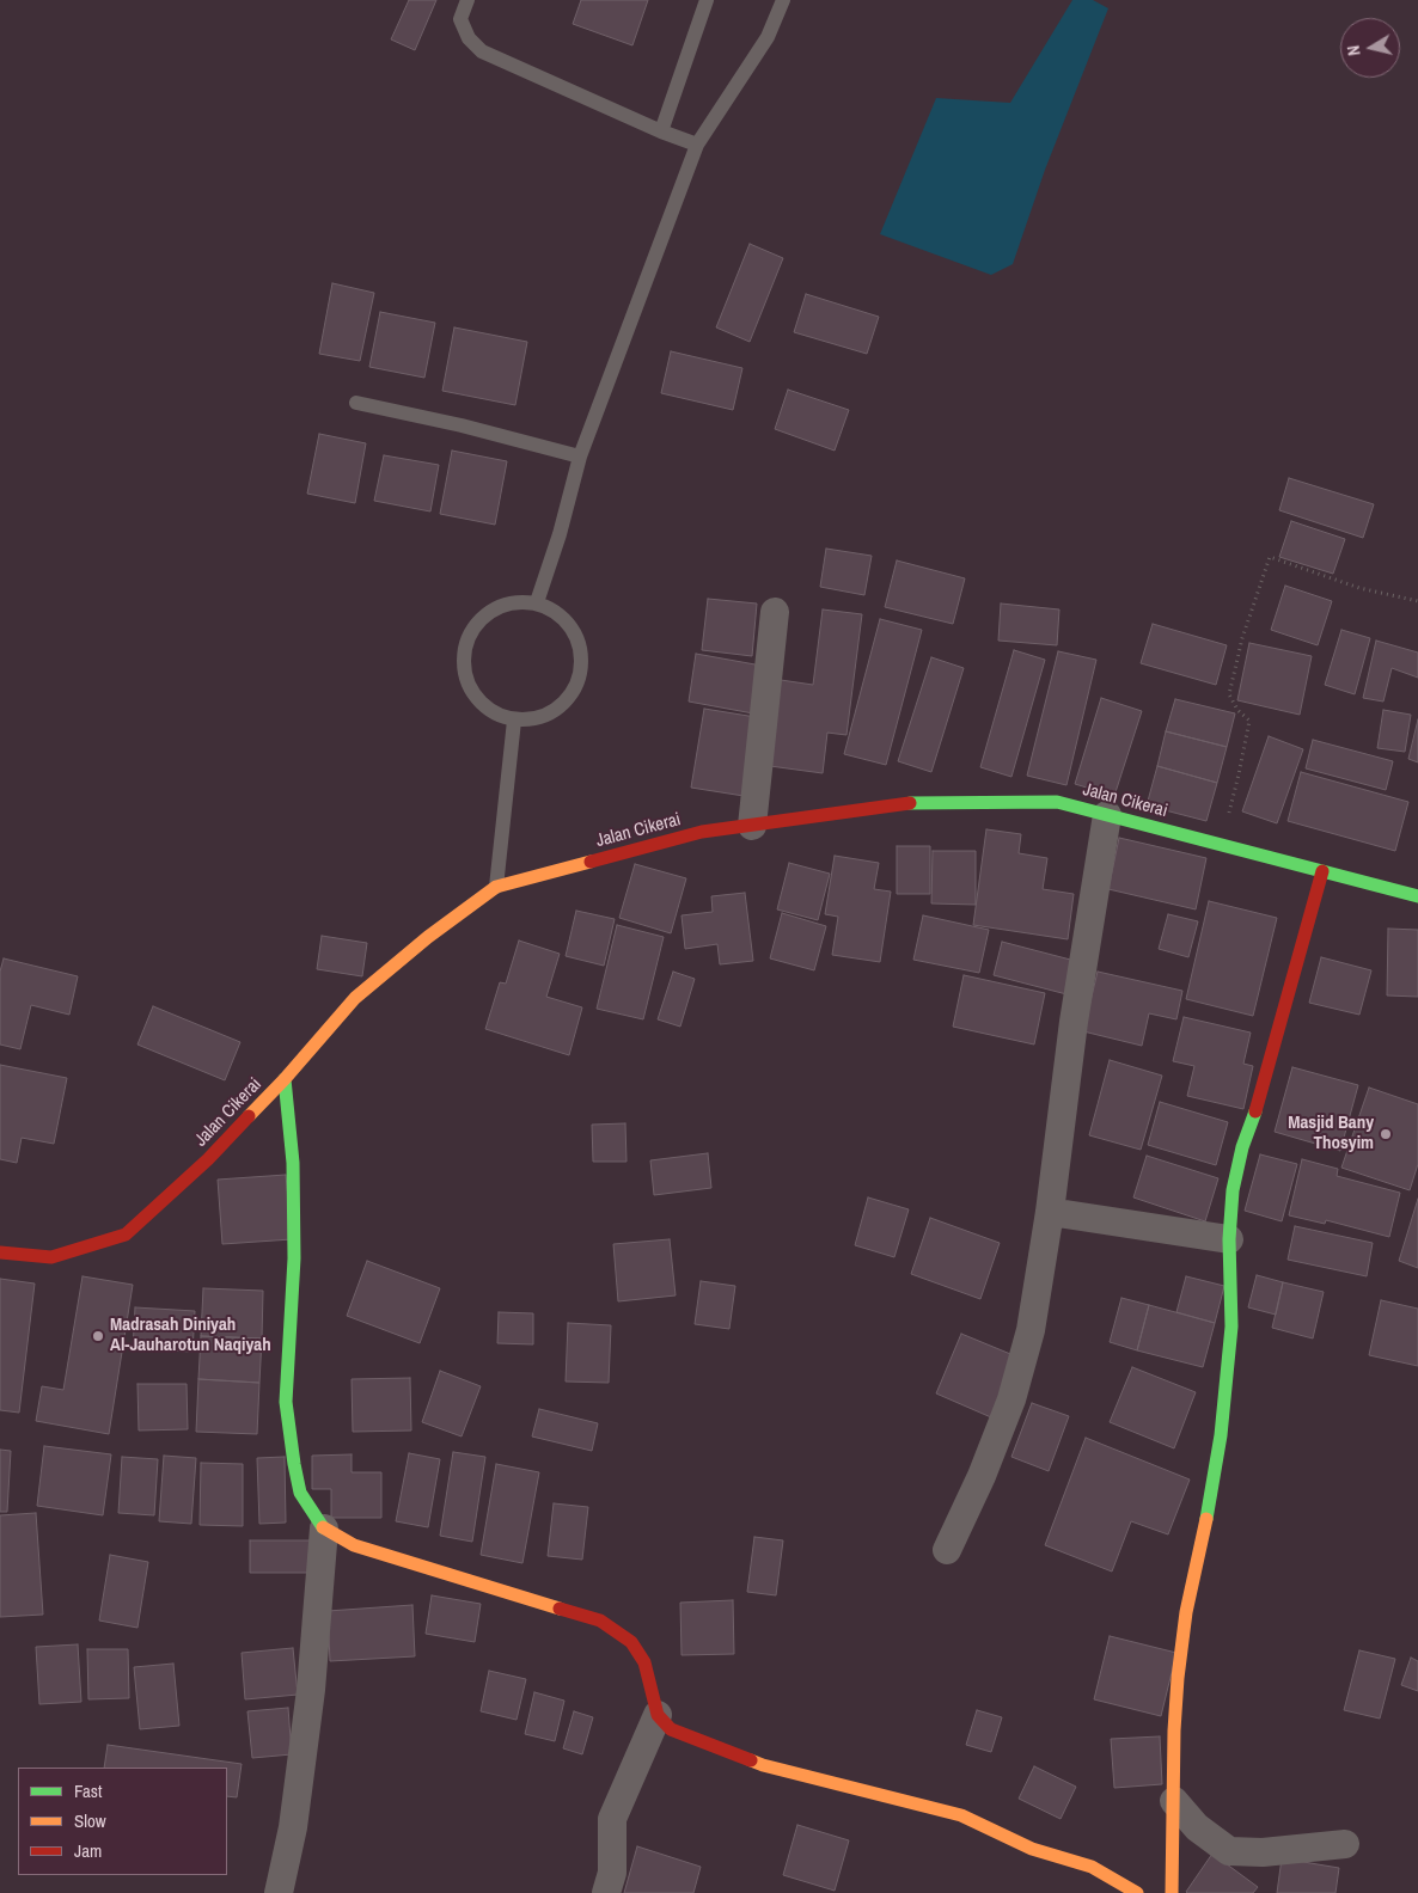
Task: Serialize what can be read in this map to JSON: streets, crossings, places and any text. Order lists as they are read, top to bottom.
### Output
{
  "streets": {
    "street": ["Jalan Cikerai"]
  },
  "places": ["Masjid Bany Thosyim", "Madrasah Diniyah Al-Jauharotun Naqiyah"],
  "legend": ["Fast", "Slow", "Jam"],
  "north": "left"
}
